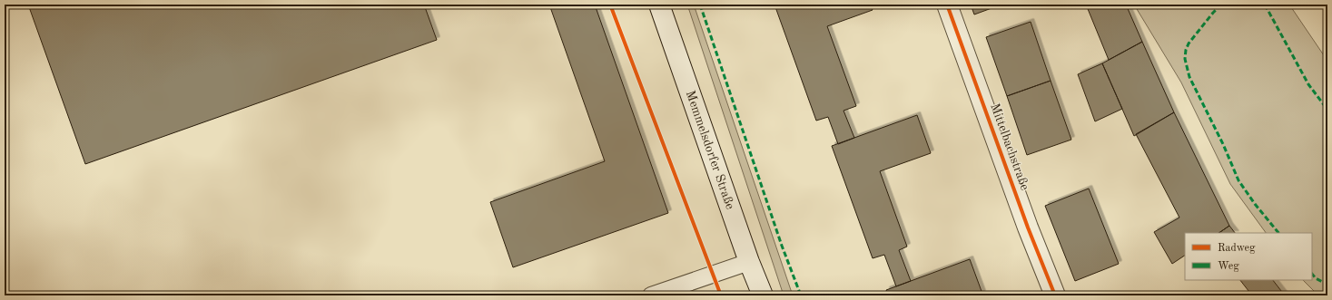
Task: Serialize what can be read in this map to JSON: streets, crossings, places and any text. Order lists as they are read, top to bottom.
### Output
{
  "streets": {
    "main road": ["Mittelbachstraße", "Memmelsdorfer Straße"]
  },
  "legend": ["Radweg", "Weg"]
}
